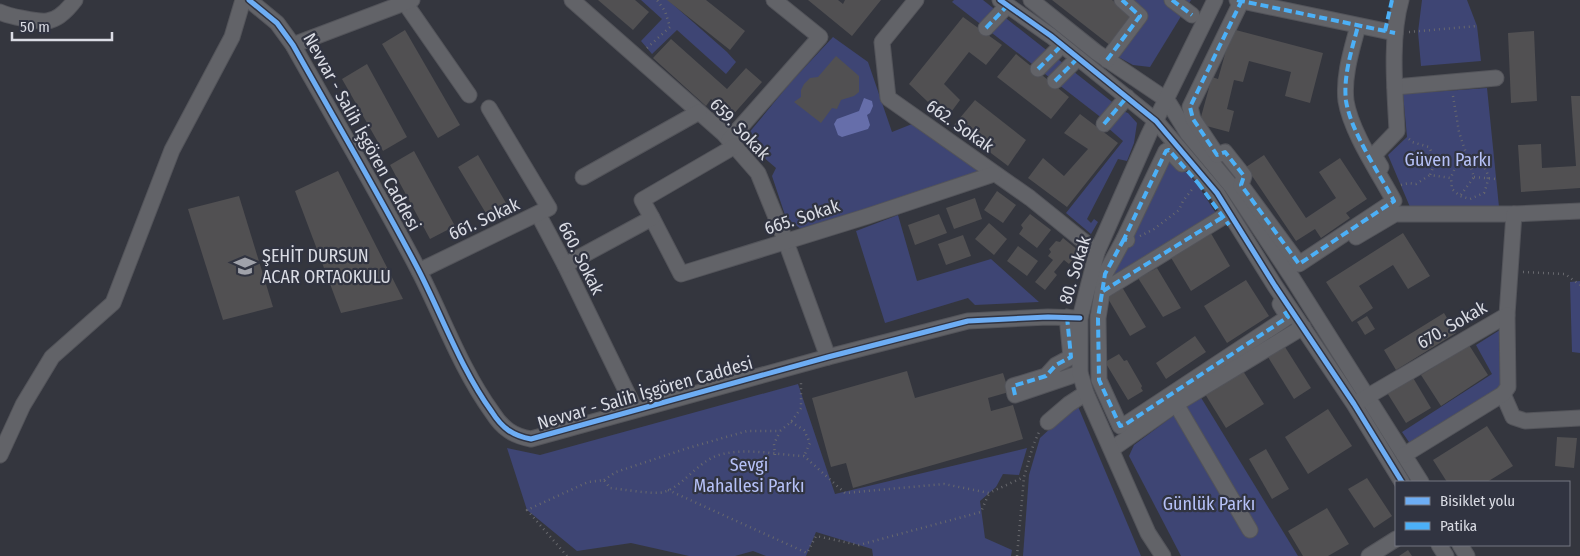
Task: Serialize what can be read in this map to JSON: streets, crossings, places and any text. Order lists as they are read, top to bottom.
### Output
{
  "streets": {
    "street": [
      "662. Sokak",
      "659. Sokak",
      "Nevvar - Salih İşgören Caddesi",
      "665. Sokak",
      "661. Sokak",
      "660. Sokak",
      "80. Sokak",
      "670. Sokak"
    ]
  },
  "crossings": [
    ["662. Sokak", "665. Sokak"],
    ["662. Sokak", "80. Sokak"],
    ["659. Sokak", "Nevvar - Salih İşgören Caddesi"],
    ["659. Sokak", "665. Sokak"],
    ["Nevvar - Salih İşgören Caddesi", "661. Sokak"],
    ["Nevvar - Salih İşgören Caddesi", "660. Sokak"],
    ["Nevvar - Salih İşgören Caddesi", "80. Sokak"],
    ["661. Sokak", "660. Sokak"]
  ],
  "parks": ["Güven Parkı", "Sevgi Mahallesi Parkı", "Günlük Parkı"],
  "places": {
    "school or university": ["ŞEHİT DURSUN ACAR ORTAOKULU"]
  },
  "legend": ["Bisiklet yolu", "Patika"],
  "scale_bar": "50 m"
}
